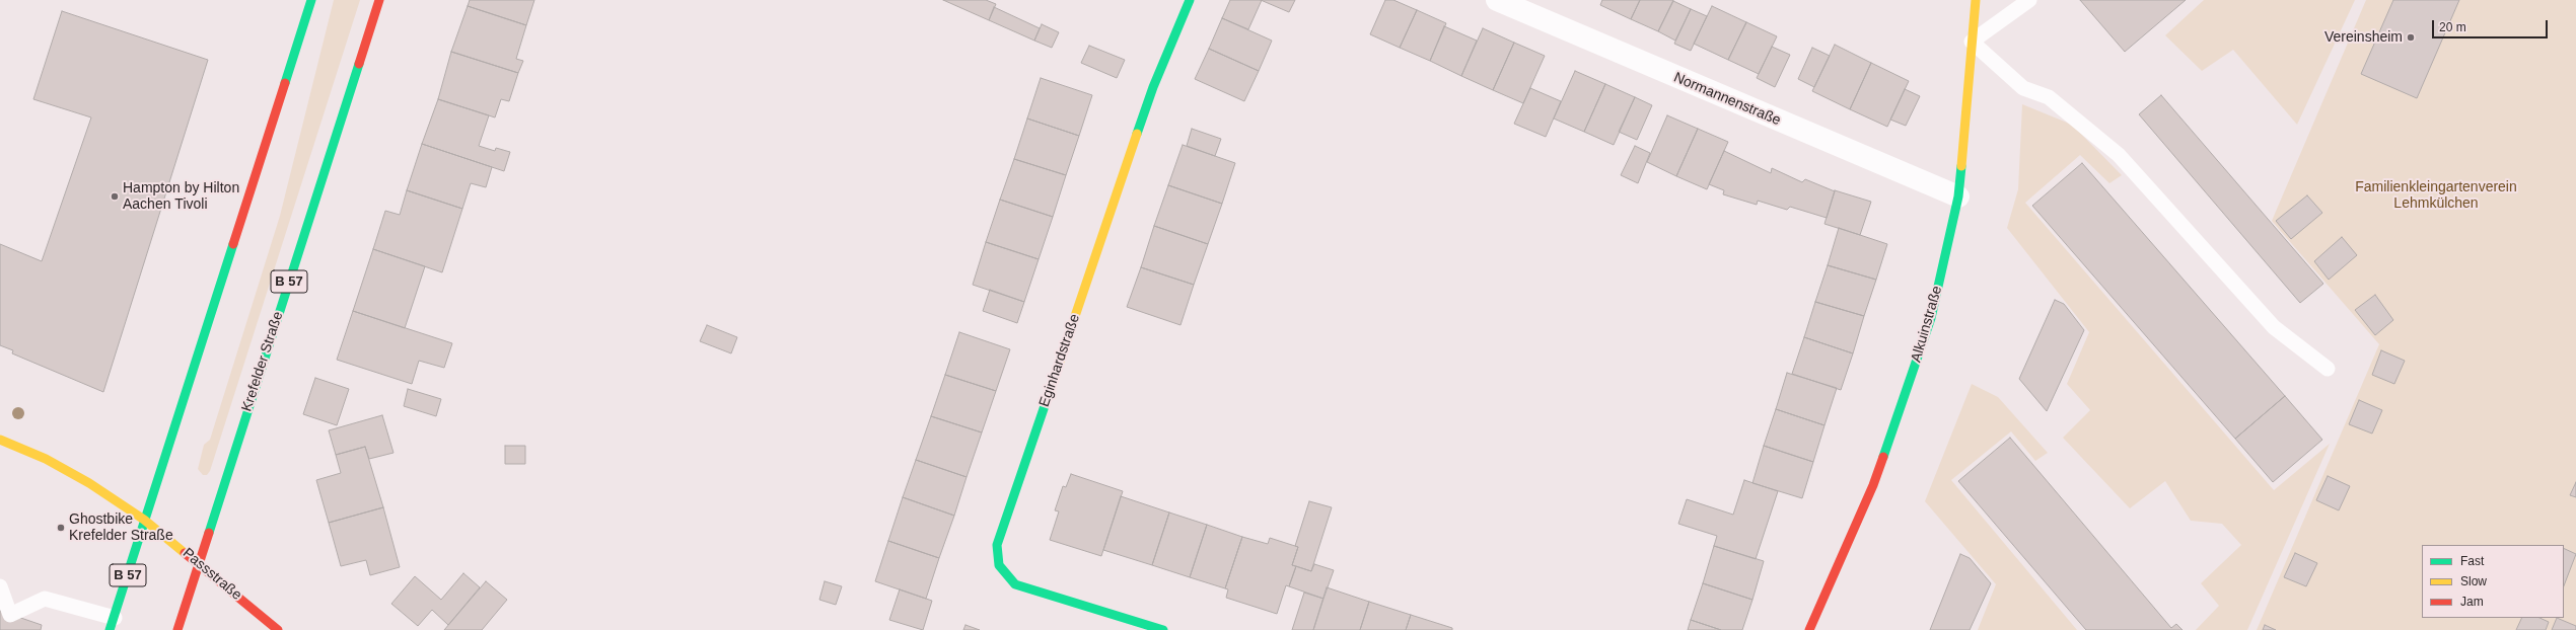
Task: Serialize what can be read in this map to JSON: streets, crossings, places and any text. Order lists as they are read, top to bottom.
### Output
{
  "streets": {
    "street": [
      "Normannenstraße",
      "B 57",
      "Alkuinstraße",
      "Eginhardstraße",
      "Krefelder Straße",
      "Passstraße"
    ]
  },
  "crossings": [
    ["Normannenstraße", "Alkuinstraße"],
    ["B 57", "Passstraße"],
    ["Krefelder Straße", "Passstraße"]
  ],
  "parks": ["Familienkleingartenverein Lehmkülchen"],
  "places": ["Vereinsheim", "Hampton by Hilton Aachen Tivoli", "Ghostbike Krefelder Straße"],
  "legend": ["Fast", "Slow", "Jam"],
  "scale_bar": "20 m"
}
